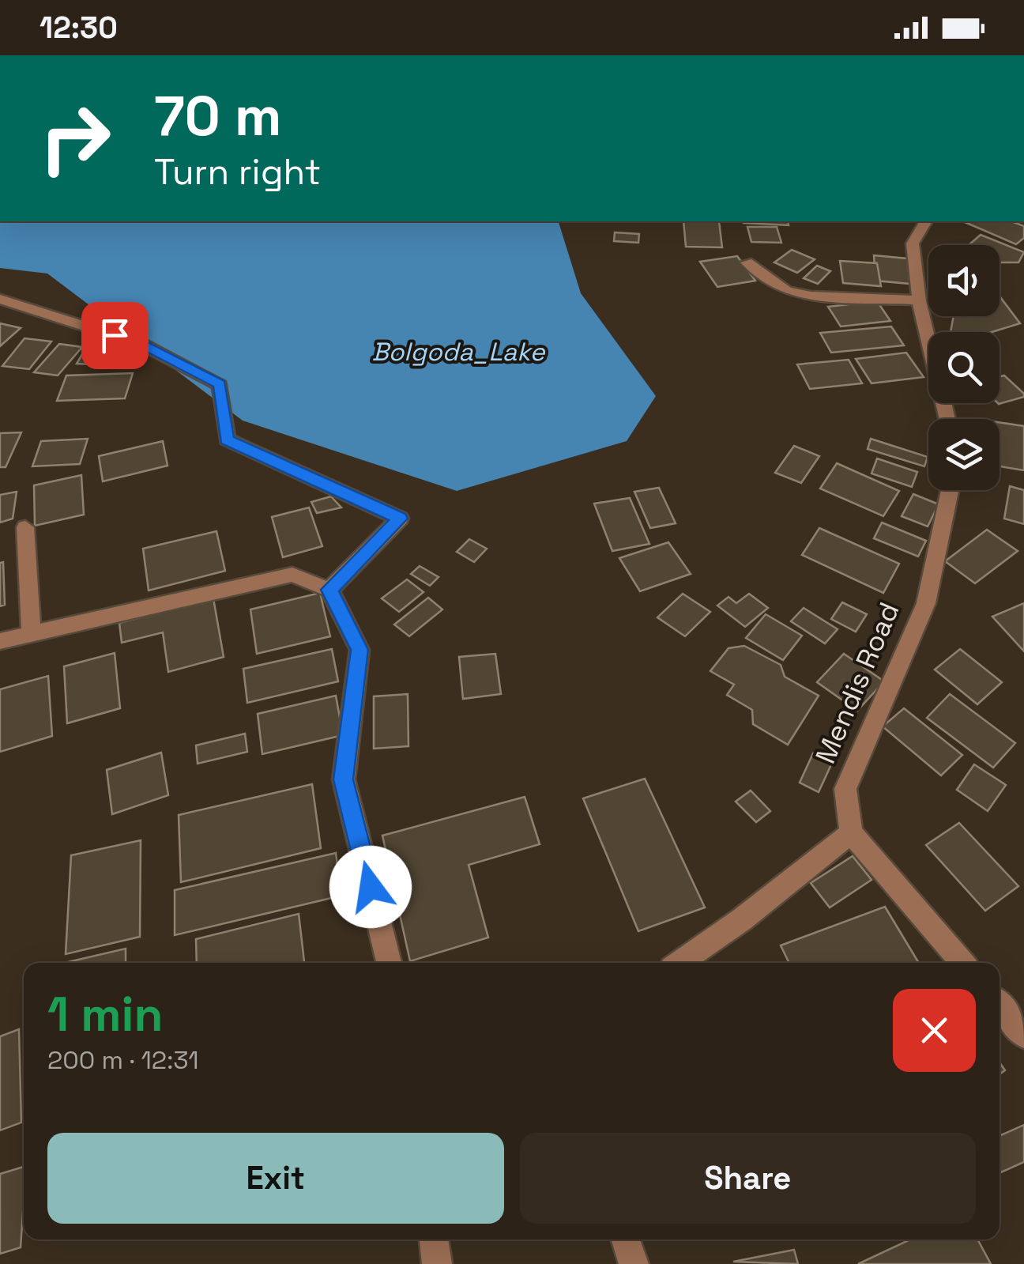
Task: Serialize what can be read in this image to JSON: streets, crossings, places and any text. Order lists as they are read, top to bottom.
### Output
{
  "streets": {
    "street": ["Mendis Road"]
  },
  "water": ["Bolgoda_Lake"],
  "page": {
    "status": "12:30",
    "turn": ["70 m", "Turn right"],
    "heading": ["1 min", "200 m · 12:31"],
    "buttons": ["Exit", "Share"]
  }
}
